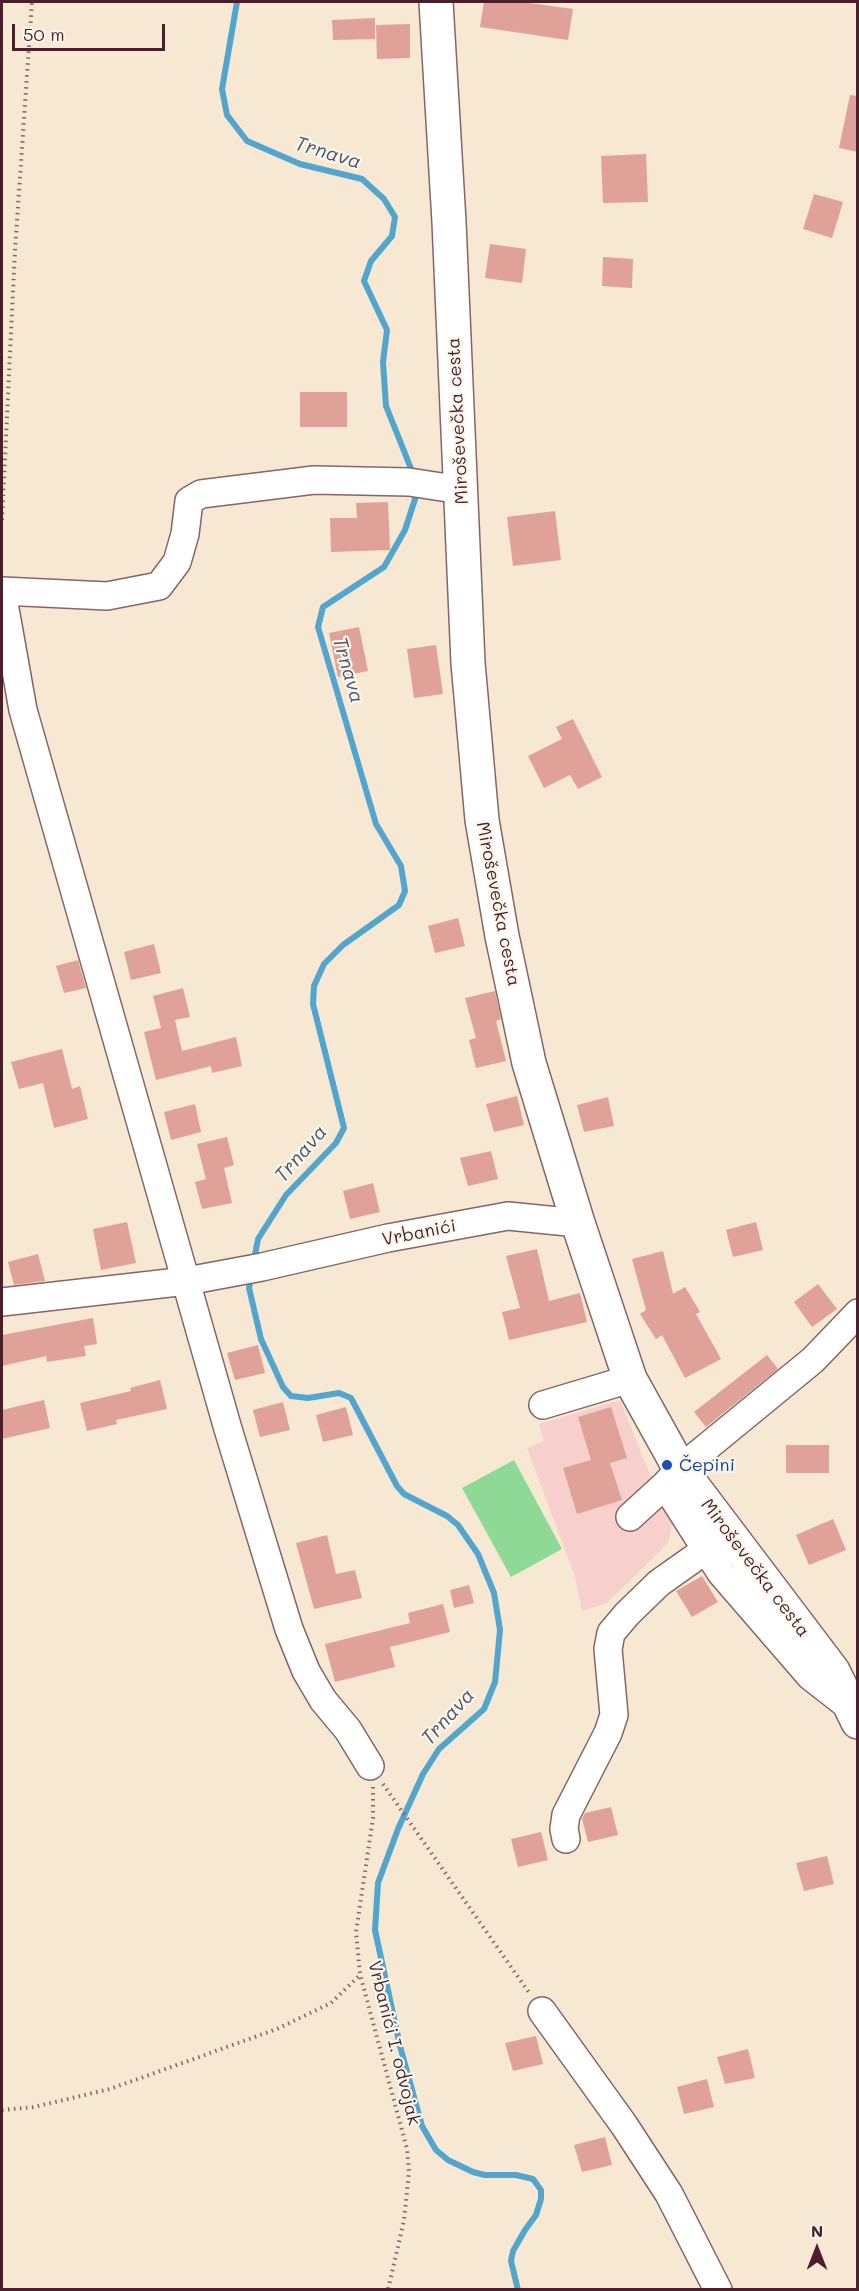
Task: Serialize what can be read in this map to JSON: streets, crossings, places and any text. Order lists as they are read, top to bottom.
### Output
{
  "streets": {
    "main road": ["Miroševečka cesta"],
    "street": ["Vrbanići"],
    "path": ["Vrbanići I. odvojak"]
  },
  "crossings": [
    ["Miroševečka cesta", "Vrbanići"]
  ],
  "water": ["Trnava"],
  "places": ["Čepini"],
  "scale_bar": "50 m",
  "north": "top"
}
